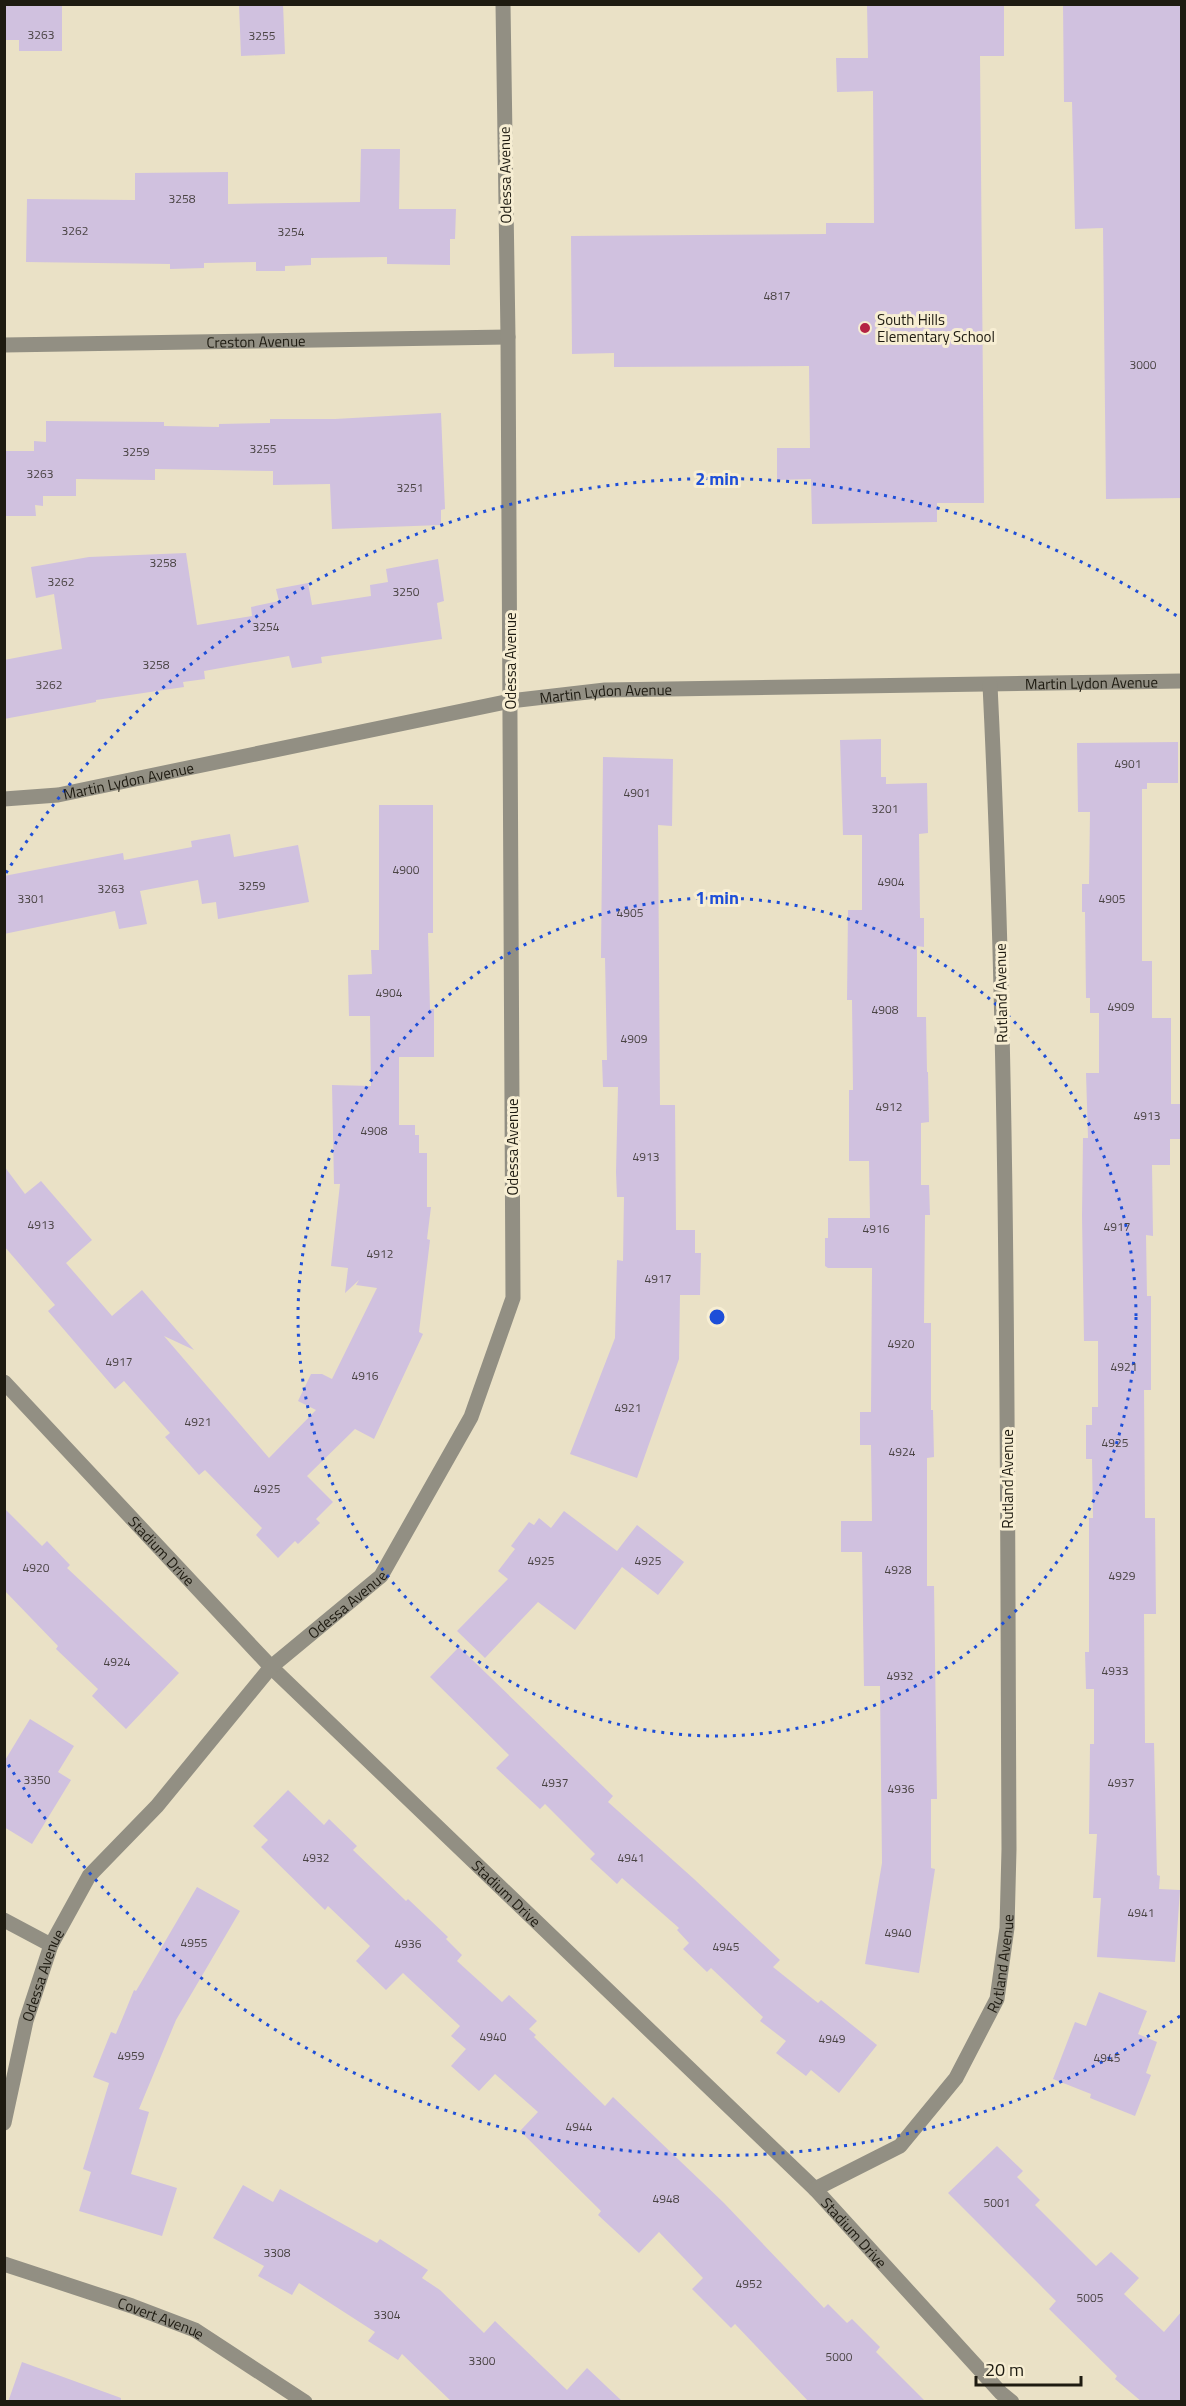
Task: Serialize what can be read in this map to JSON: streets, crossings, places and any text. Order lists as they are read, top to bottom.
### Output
{
  "streets": {
    "street": [
      "Odessa Avenue",
      "Creston Avenue",
      "Martin Lydon Avenue",
      "Rutland Avenue",
      "Stadium Drive",
      "Covert Avenue"
    ]
  },
  "crossings": [
    ["Odessa Avenue", "Creston Avenue"],
    ["Odessa Avenue", "Martin Lydon Avenue"],
    ["Odessa Avenue", "Stadium Drive"],
    ["Martin Lydon Avenue", "Rutland Avenue"],
    ["Rutland Avenue", "Stadium Drive"]
  ],
  "places": ["South Hills Elementary School"],
  "house_numbers": [
    "3263",
    "3255",
    "3258",
    "3262",
    "3254",
    "4817",
    "3000",
    "3255",
    "3259",
    "3263",
    "3251",
    "3258",
    "3262",
    "3250",
    "3254",
    "3258",
    "3262",
    "4901",
    "4901",
    "3201",
    "4900",
    "4904",
    "3259",
    "3263",
    "3301",
    "4905",
    "4905",
    "4904",
    "4909",
    "4908",
    "4909",
    "4912",
    "4913",
    "4908",
    "4913",
    "4913",
    "4917",
    "4916",
    "4912",
    "4917",
    "4920",
    "4917",
    "4921",
    "4916",
    "4921",
    "4921",
    "4925",
    "4924",
    "4925",
    "4925",
    "4925",
    "4920",
    "4928",
    "4929",
    "4924",
    "4933",
    "4932",
    "3350",
    "4937",
    "4937",
    "4936",
    "4932",
    "4941",
    "4941",
    "4940",
    "4955",
    "4936",
    "4945",
    "4940",
    "4949",
    "4959",
    "4945",
    "4944",
    "4948",
    "5001",
    "3308",
    "4952",
    "5005",
    "3304",
    "5000",
    "3300"
  ],
  "scale_bar": "20 m",
  "rings": ["2 min", "1 min"]
}
